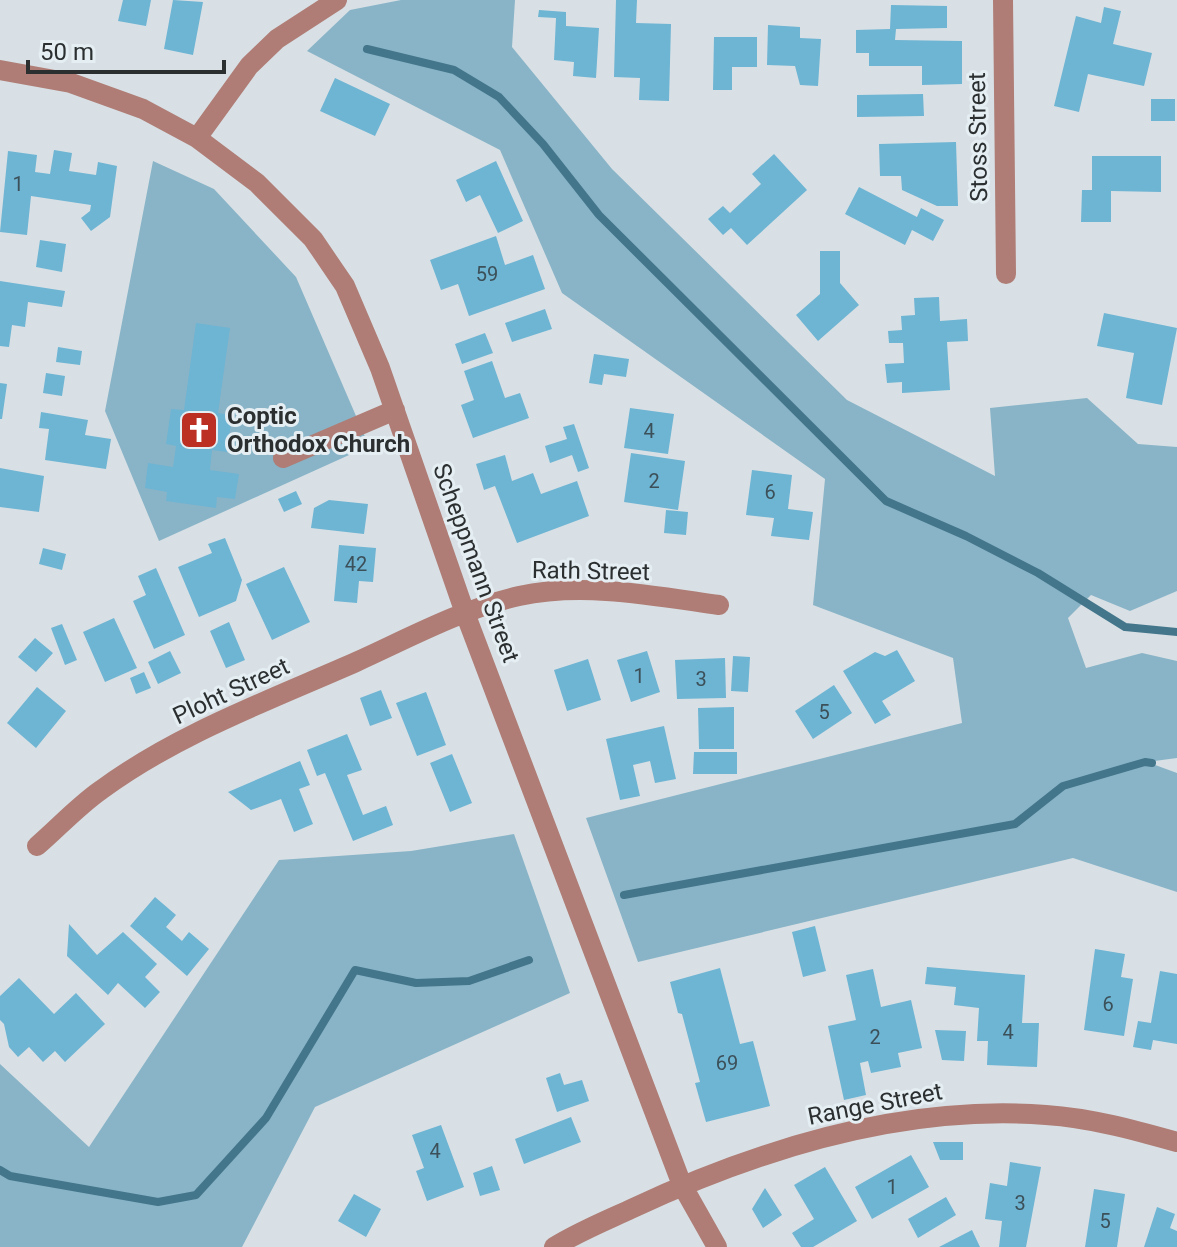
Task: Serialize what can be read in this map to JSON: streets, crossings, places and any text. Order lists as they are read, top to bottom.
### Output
{
  "streets": {
    "street": [
      "Stoss Street",
      "Scheppmann Street",
      "Rath Street",
      "Ploht Street",
      "Range Street"
    ]
  },
  "crossings": [
    ["Scheppmann Street", "Rath Street"],
    ["Scheppmann Street", "Ploht Street"],
    ["Scheppmann Street", "Range Street"],
    ["Rath Street", "Ploht Street"]
  ],
  "places": {
    "church": ["Coptic Orthodox Church"]
  },
  "house_numbers": [
    "1",
    "59",
    "4",
    "2",
    "6",
    "42",
    "1",
    "3",
    "5",
    "6",
    "4",
    "2",
    "69",
    "4",
    "1",
    "3",
    "5"
  ],
  "scale_bar": "50 m"
}
